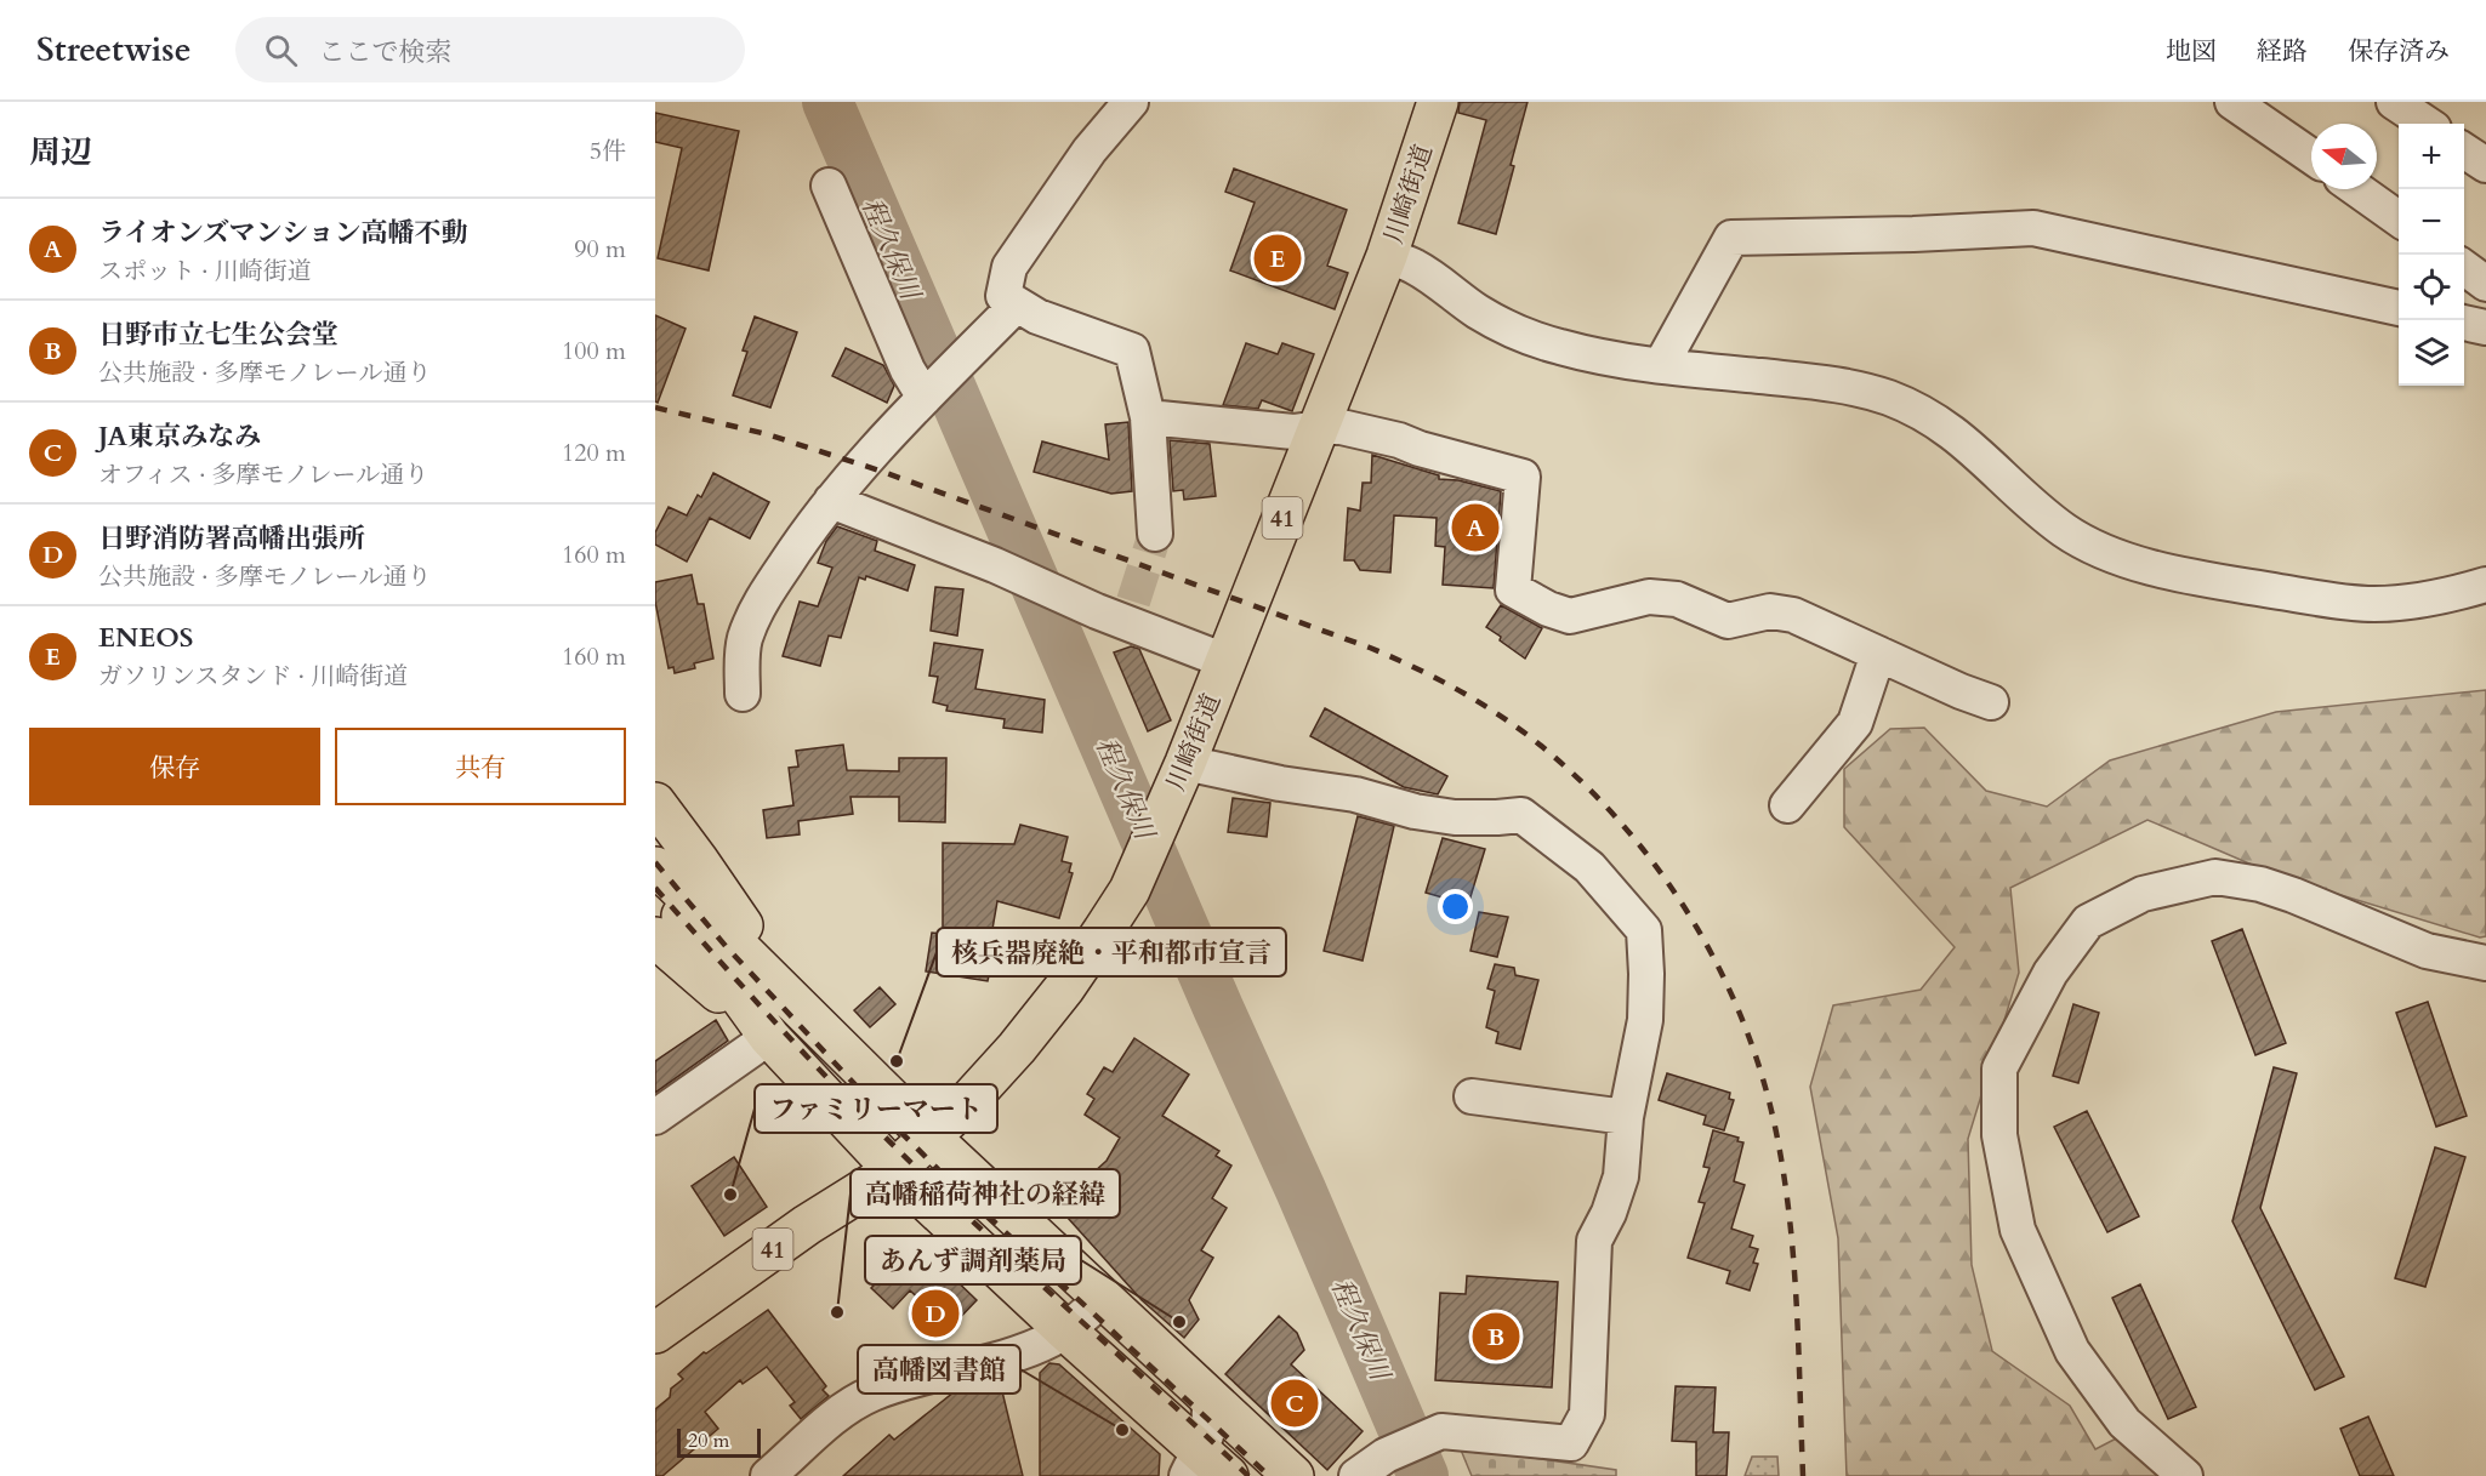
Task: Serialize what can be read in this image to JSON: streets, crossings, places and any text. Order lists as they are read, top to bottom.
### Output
{
  "streets": {
    "main road": ["川崎街道", "41"]
  },
  "water": ["程久保川"],
  "places": [
    "核兵器廃絶・平和都市宣言",
    "ファミリーマート",
    "高幡稲荷神社の経緯",
    "あんず調剤薬局",
    "高幡図書館"
  ],
  "scale_bar": "20 m",
  "north": "left",
  "page": {
    "header": "Streetwise",
    "search": "ここで検索",
    "nav": ["地図", "経路", "保存済み"],
    "heading": ["周辺", "5件"],
    "map_buttons": ["+", "−"],
    "list": [
      {
        "mark": "A",
        "name": "ライオンズマンション高幡不動",
        "note": "スポット · 川崎街道",
        "value": "90 m"
      },
      {
        "mark": "B",
        "name": "日野市立七生公会堂",
        "note": "公共施設 · 多摩モノレール通り",
        "value": "100 m"
      },
      {
        "mark": "C",
        "name": "JA東京みなみ",
        "note": "オフィス · 多摩モノレール通り",
        "value": "120 m"
      },
      {
        "mark": "D",
        "name": "日野消防署高幡出張所",
        "note": "公共施設 · 多摩モノレール通り",
        "value": "160 m"
      },
      {
        "mark": "E",
        "name": "ENEOS",
        "note": "ガソリンスタンド · 川崎街道",
        "value": "160 m"
      }
    ],
    "pins": [
      "E",
      "A",
      "D",
      "B",
      "C"
    ],
    "buttons": ["保存", "共有"],
    "scale": "20 m"
  }
}
